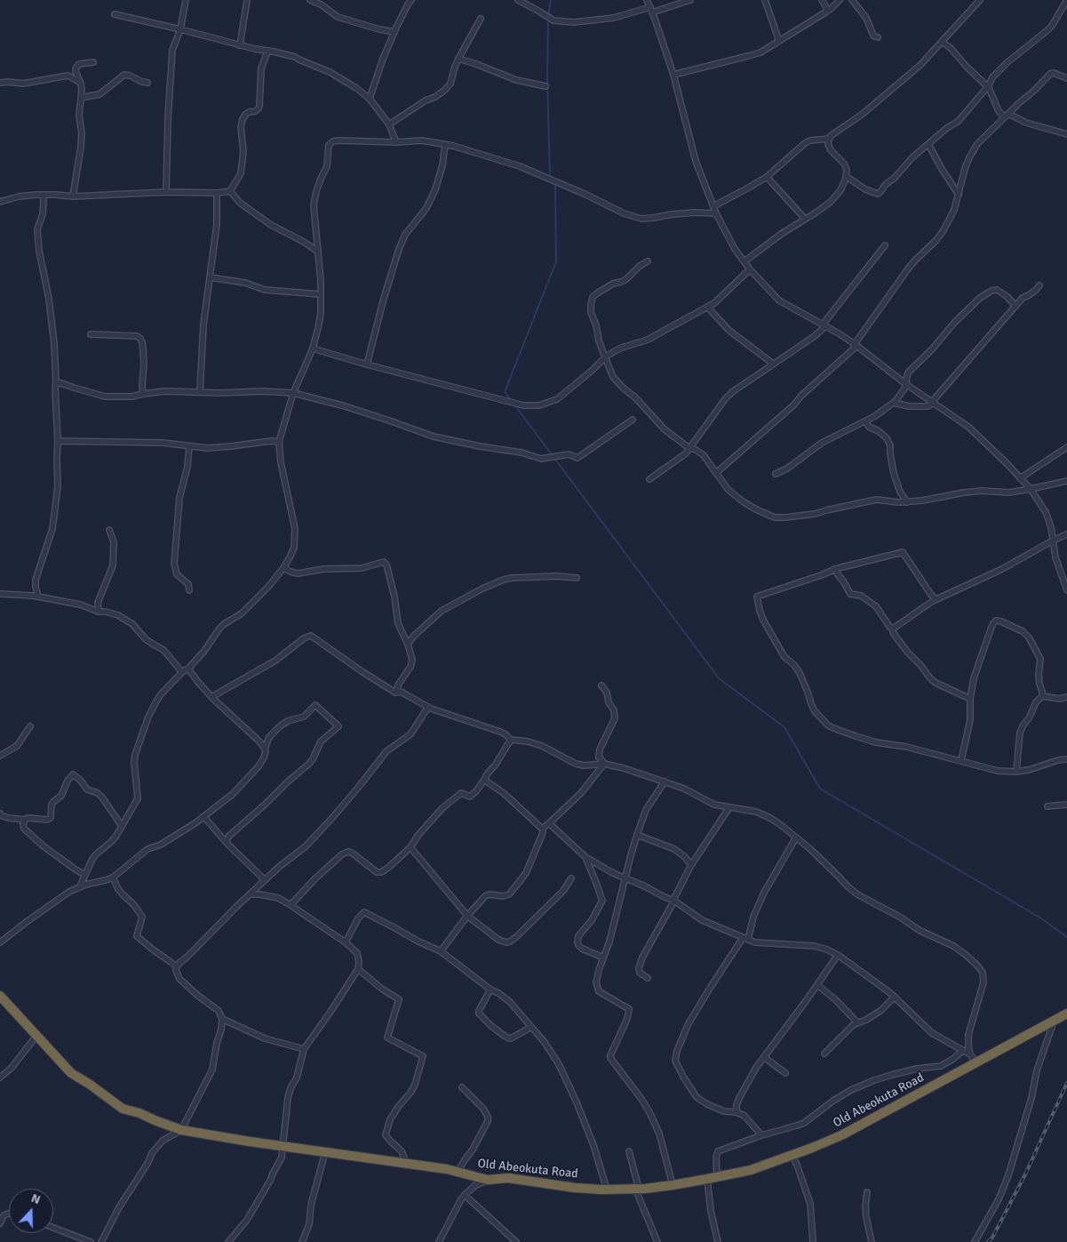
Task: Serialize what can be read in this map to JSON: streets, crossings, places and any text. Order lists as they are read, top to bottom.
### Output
{
  "streets": {
    "highway": ["Old Abeokuta Road"]
  },
  "north": "top"
}
